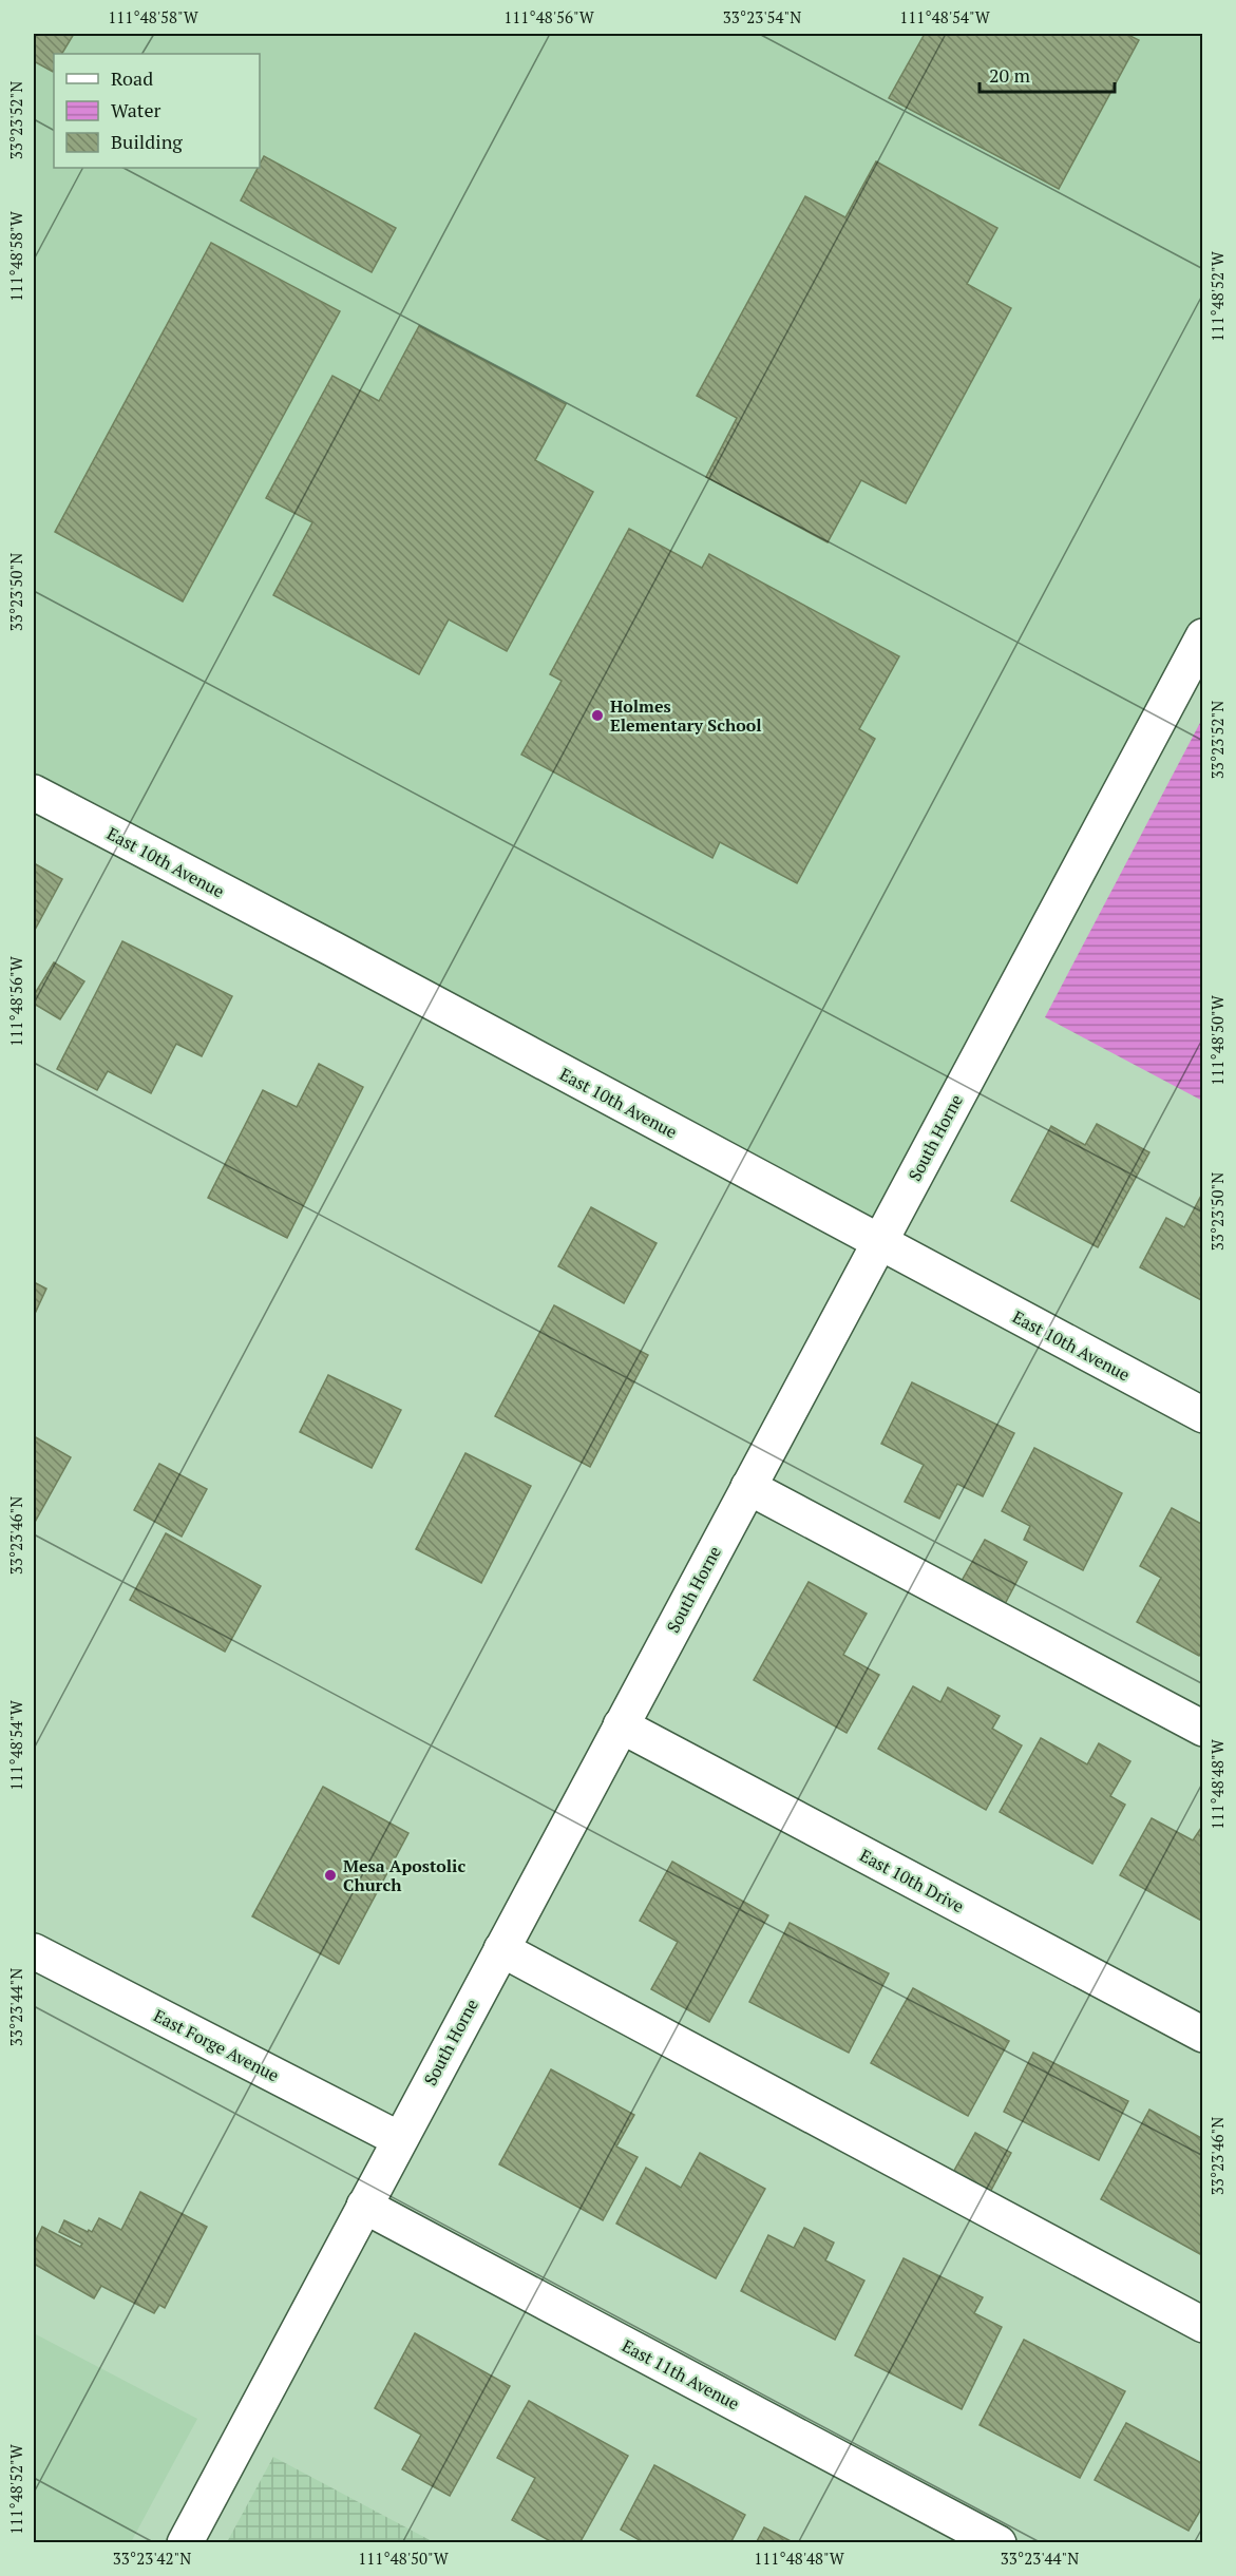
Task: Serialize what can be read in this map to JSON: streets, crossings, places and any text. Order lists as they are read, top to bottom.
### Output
{
  "streets": {
    "street": [
      "East 10th Avenue",
      "South Horne",
      "East 10th Drive",
      "East Forge Avenue",
      "East 11th Avenue"
    ]
  },
  "crossings": [
    ["East 10th Avenue", "South Horne"],
    ["South Horne", "East 10th Drive"],
    ["South Horne", "East Forge Avenue"],
    ["South Horne", "East 11th Avenue"]
  ],
  "places": ["Holmes Elementary School", "Mesa Apostolic Church"],
  "legend": ["Road", "Water", "Building"],
  "scale_bar": "20 m",
  "coordinates": [
    "111°48'58\"W",
    "111°48'56\"W",
    "33°23'54\"N",
    "111°48'54\"W",
    "33°23'52\"N",
    "111°48'52\"W",
    "33°23'50\"N",
    "111°48'50\"W",
    "33°23'46\"N",
    "111°48'48\"W",
    "33°23'44\"N",
    "33°23'42\"N"
  ]
}
